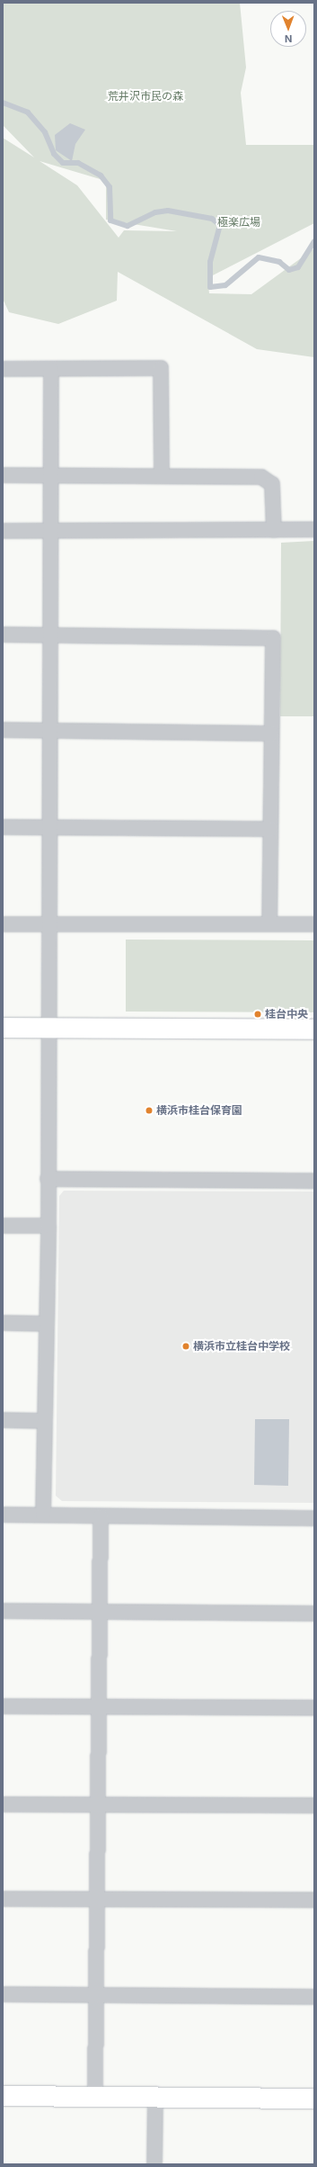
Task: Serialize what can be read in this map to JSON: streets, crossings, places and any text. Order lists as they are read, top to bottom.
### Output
{
  "parks": ["荒井沢市民の森", "極楽広場"],
  "places": ["桂台中央", "横浜市桂台保育園", "横浜市立桂台中学校"],
  "north": "bottom"
}
